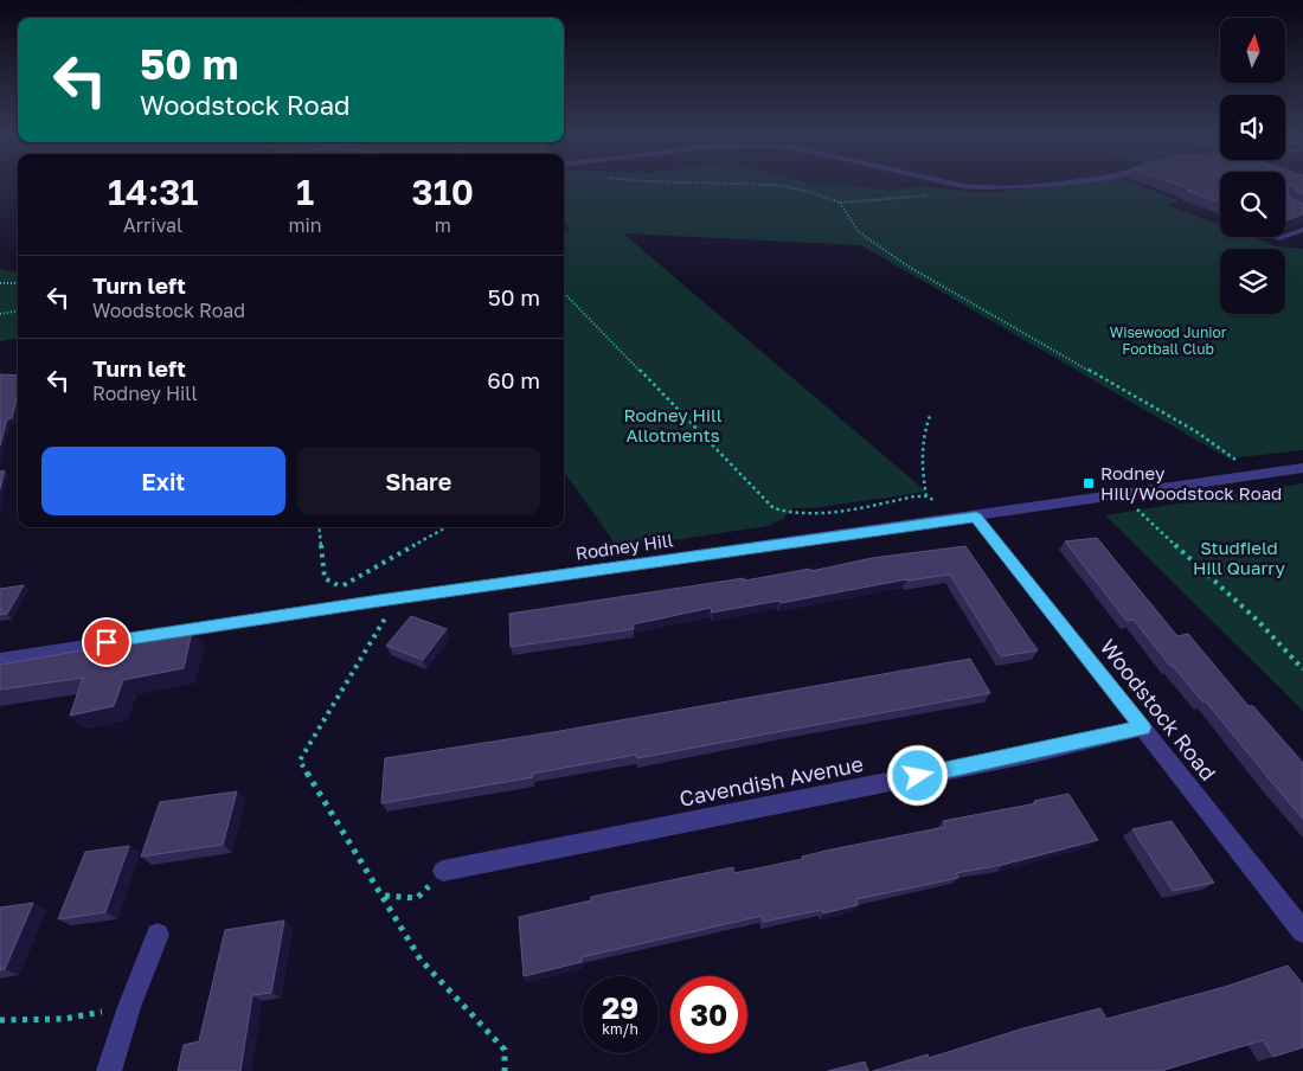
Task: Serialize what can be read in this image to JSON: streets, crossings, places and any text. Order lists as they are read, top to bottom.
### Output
{
  "streets": {
    "street": ["Rodney Hill", "Woodstock Road", "Cavendish Avenue"]
  },
  "crossings": [
    ["Rodney Hill", "Woodstock Road"],
    ["Woodstock Road", "Cavendish Avenue"]
  ],
  "parks": ["Wisewood Junior Football Club", "Rodney Hill Allotments", "Studfield Hill Quarry"],
  "places": {
    "transit": ["Rodney Hill/Woodstock Road"]
  },
  "north": "top",
  "page": {
    "turn": ["50 m", "Woodstock Road"],
    "eta": [
      "14:31",
      "Arrival",
      "1",
      "min",
      "310",
      "m"
    ],
    "list": [
      {
        "name": "Turn left",
        "note": "Woodstock Road",
        "value": "50 m"
      },
      {
        "name": "Turn left",
        "note": "Rodney Hill",
        "value": "60 m"
      }
    ],
    "buttons": ["Exit", "Share"],
    "speed": "29 km/h",
    "limit": "30"
  }
}
